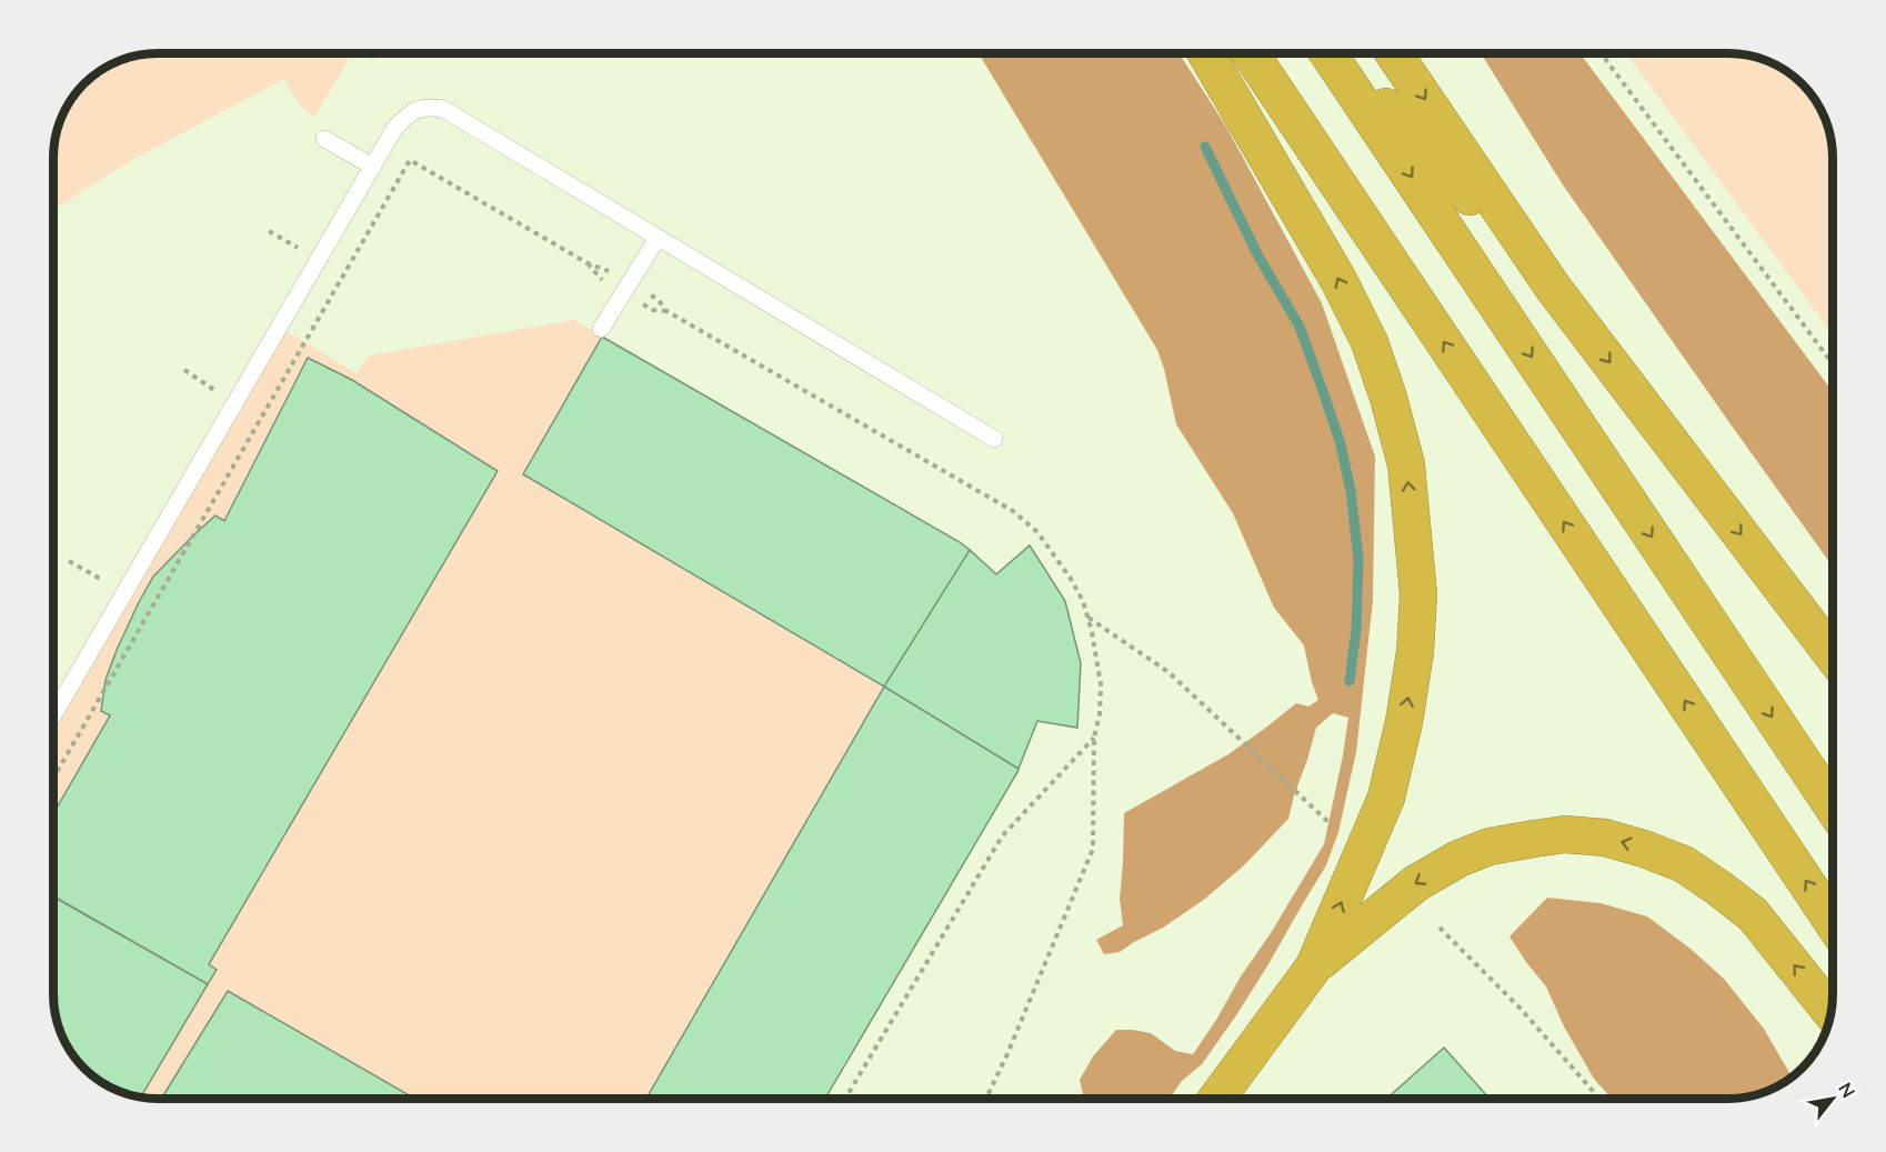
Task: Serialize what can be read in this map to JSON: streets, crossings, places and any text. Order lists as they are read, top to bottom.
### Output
{
  "north": "top right"
}
